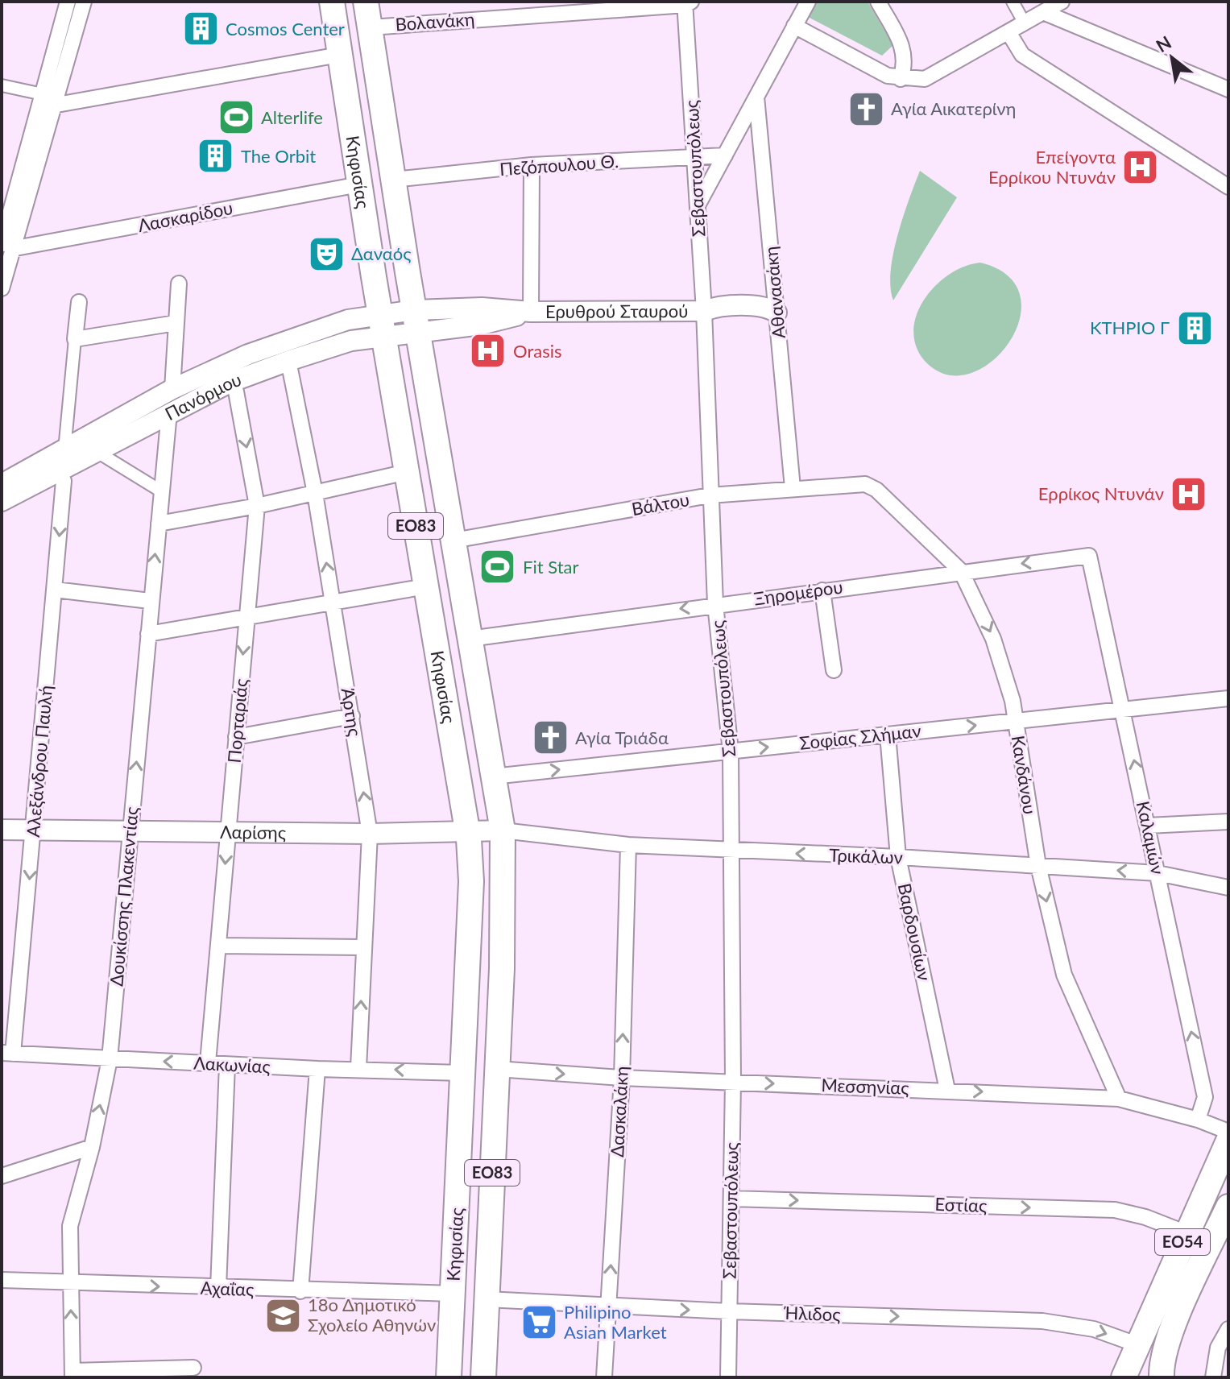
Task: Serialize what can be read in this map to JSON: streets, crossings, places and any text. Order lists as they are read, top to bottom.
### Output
{
  "streets": {
    "main road": ["Κηφισίας", "ΕΟ83", "ΕΟ54"],
    "street": [
      "Βολανάκη",
      "Πεζόπουλου Θ.",
      "Σεβαστουπόλεως",
      "Λασκαρίδου",
      "Αθανασάκη",
      "Ερυθρού Σταυρού",
      "Πανόρμου",
      "Βάλτου",
      "Ξηρομέρου",
      "Άρτης",
      "Πορταριάς",
      "Σοφίας Σλήμαν",
      "Αλεξάνδρου Παυλή",
      "Κανδάνου",
      "Λαρίσης",
      "Καλαμών",
      "Τρικάλων",
      "Δουκίσσης Πλακεντίας",
      "Βαρδουσίων",
      "Λακωνίας",
      "Μεσσηνίας",
      "Δασκαλάκη",
      "Εστίας",
      "Αχαΐας",
      "Ήλιδος"
    ]
  },
  "crossings": [
    ["Βολανάκη", "Σεβαστουπόλεως"],
    ["Βολανάκη", "Κηφισίας"],
    ["Πεζόπουλου Θ.", "Σεβαστουπόλεως"],
    ["Πεζόπουλου Θ.", "Κηφισίας"],
    ["Σεβαστουπόλεως", "Ερυθρού Σταυρού"],
    ["Σεβαστουπόλεως", "Βάλτου"],
    ["Σεβαστουπόλεως", "Ξηρομέρου"],
    ["Σεβαστουπόλεως", "Σοφίας Σλήμαν"],
    ["Σεβαστουπόλεως", "Τρικάλων"],
    ["Σεβαστουπόλεως", "Μεσσηνίας"],
    ["Σεβαστουπόλεως", "Εστίας"],
    ["Σεβαστουπόλεως", "Ήλιδος"],
    ["Κηφισίας", "Λασκαρίδου"],
    ["Κηφισίας", "Ερυθρού Σταυρού"],
    ["Κηφισίας", "Πανόρμου"],
    ["Κηφισίας", "Βάλτου"],
    ["Κηφισίας", "Ξηρομέρου"],
    ["Κηφισίας", "Σοφίας Σλήμαν"],
    ["Κηφισίας", "Λαρίσης"],
    ["Κηφισίας", "Τρικάλων"],
    ["Κηφισίας", "Λακωνίας"],
    ["Κηφισίας", "Μεσσηνίας"],
    ["Κηφισίας", "Αχαΐας"],
    ["Κηφισίας", "Ήλιδος"],
    ["Αθανασάκη", "Ερυθρού Σταυρού"],
    ["Αθανασάκη", "Βάλτου"],
    ["Ερυθρού Σταυρού", "Πανόρμου"],
    ["Πανόρμου", "Άρτης"],
    ["Πανόρμου", "Πορταριάς"],
    ["Πανόρμου", "Αλεξάνδρου Παυλή"],
    ["Πανόρμου", "Δουκίσσης Πλακεντίας"],
    ["Βάλτου", "Κανδάνου"],
    ["Ξηρομέρου", "Κανδάνου"],
    ["Ξηρομέρου", "Καλαμών"],
    ["Άρτης", "Λαρίσης"],
    ["Άρτης", "Λακωνίας"],
    ["Πορταριάς", "Λαρίσης"],
    ["Πορταριάς", "Λακωνίας"],
    ["Σοφίας Σλήμαν", "Κανδάνου"],
    ["Σοφίας Σλήμαν", "Καλαμών"],
    ["Σοφίας Σλήμαν", "Βαρδουσίων"],
    ["Αλεξάνδρου Παυλή", "Λαρίσης"],
    ["Αλεξάνδρου Παυλή", "Λακωνίας"],
    ["Κανδάνου", "Τρικάλων"],
    ["Κανδάνου", "Μεσσηνίας"],
    ["Λαρίσης", "Τρικάλων"],
    ["Λαρίσης", "Δουκίσσης Πλακεντίας"],
    ["Καλαμών", "Τρικάλων"],
    ["Καλαμών", "Μεσσηνίας"],
    ["Τρικάλων", "Βαρδουσίων"],
    ["Τρικάλων", "Δασκαλάκη"],
    ["Δουκίσσης Πλακεντίας", "Λακωνίας"],
    ["Δουκίσσης Πλακεντίας", "Αχαΐας"],
    ["Βαρδουσίων", "Μεσσηνίας"],
    ["Μεσσηνίας", "Δασκαλάκη"],
    ["Δασκαλάκη", "Ήλιδος"],
    ["Εστίας", "ΕΟ54"],
    ["ΕΟ54", "Ήλιδος"]
  ],
  "one_way": [
    "Ξηρομέρου",
    "Άρτης",
    "Πορταριάς",
    "Σοφίας Σλήμαν",
    "Αλεξάνδρου Παυλή",
    "Κανδάνου",
    "Καλαμών",
    "Τρικάλων",
    "Δουκίσσης Πλακεντίας",
    "Λακωνίας",
    "Μεσσηνίας",
    "Δασκαλάκη",
    "Εστίας",
    "Ήλιδος"
  ],
  "places": {
    "building": ["Cosmos Center", "The Orbit", "ΚΤΗΡΙΟ Γ"],
    "church": ["Αγία Αικατερίνη", "Αγία Τριάδα"],
    "sports": ["Alterlife", "Fit Star"],
    "hospital": ["Επείγοντα Ερρίκου Ντυνάν", "Orasis", "Ερρίκος Ντυνάν"],
    "theatre": ["Δαναός"],
    "school or university": ["18ο Δημοτικό Σχολείο Αθηνών"],
    "supermarket": ["Philipino Asian Market"]
  },
  "north": "top left"
}
